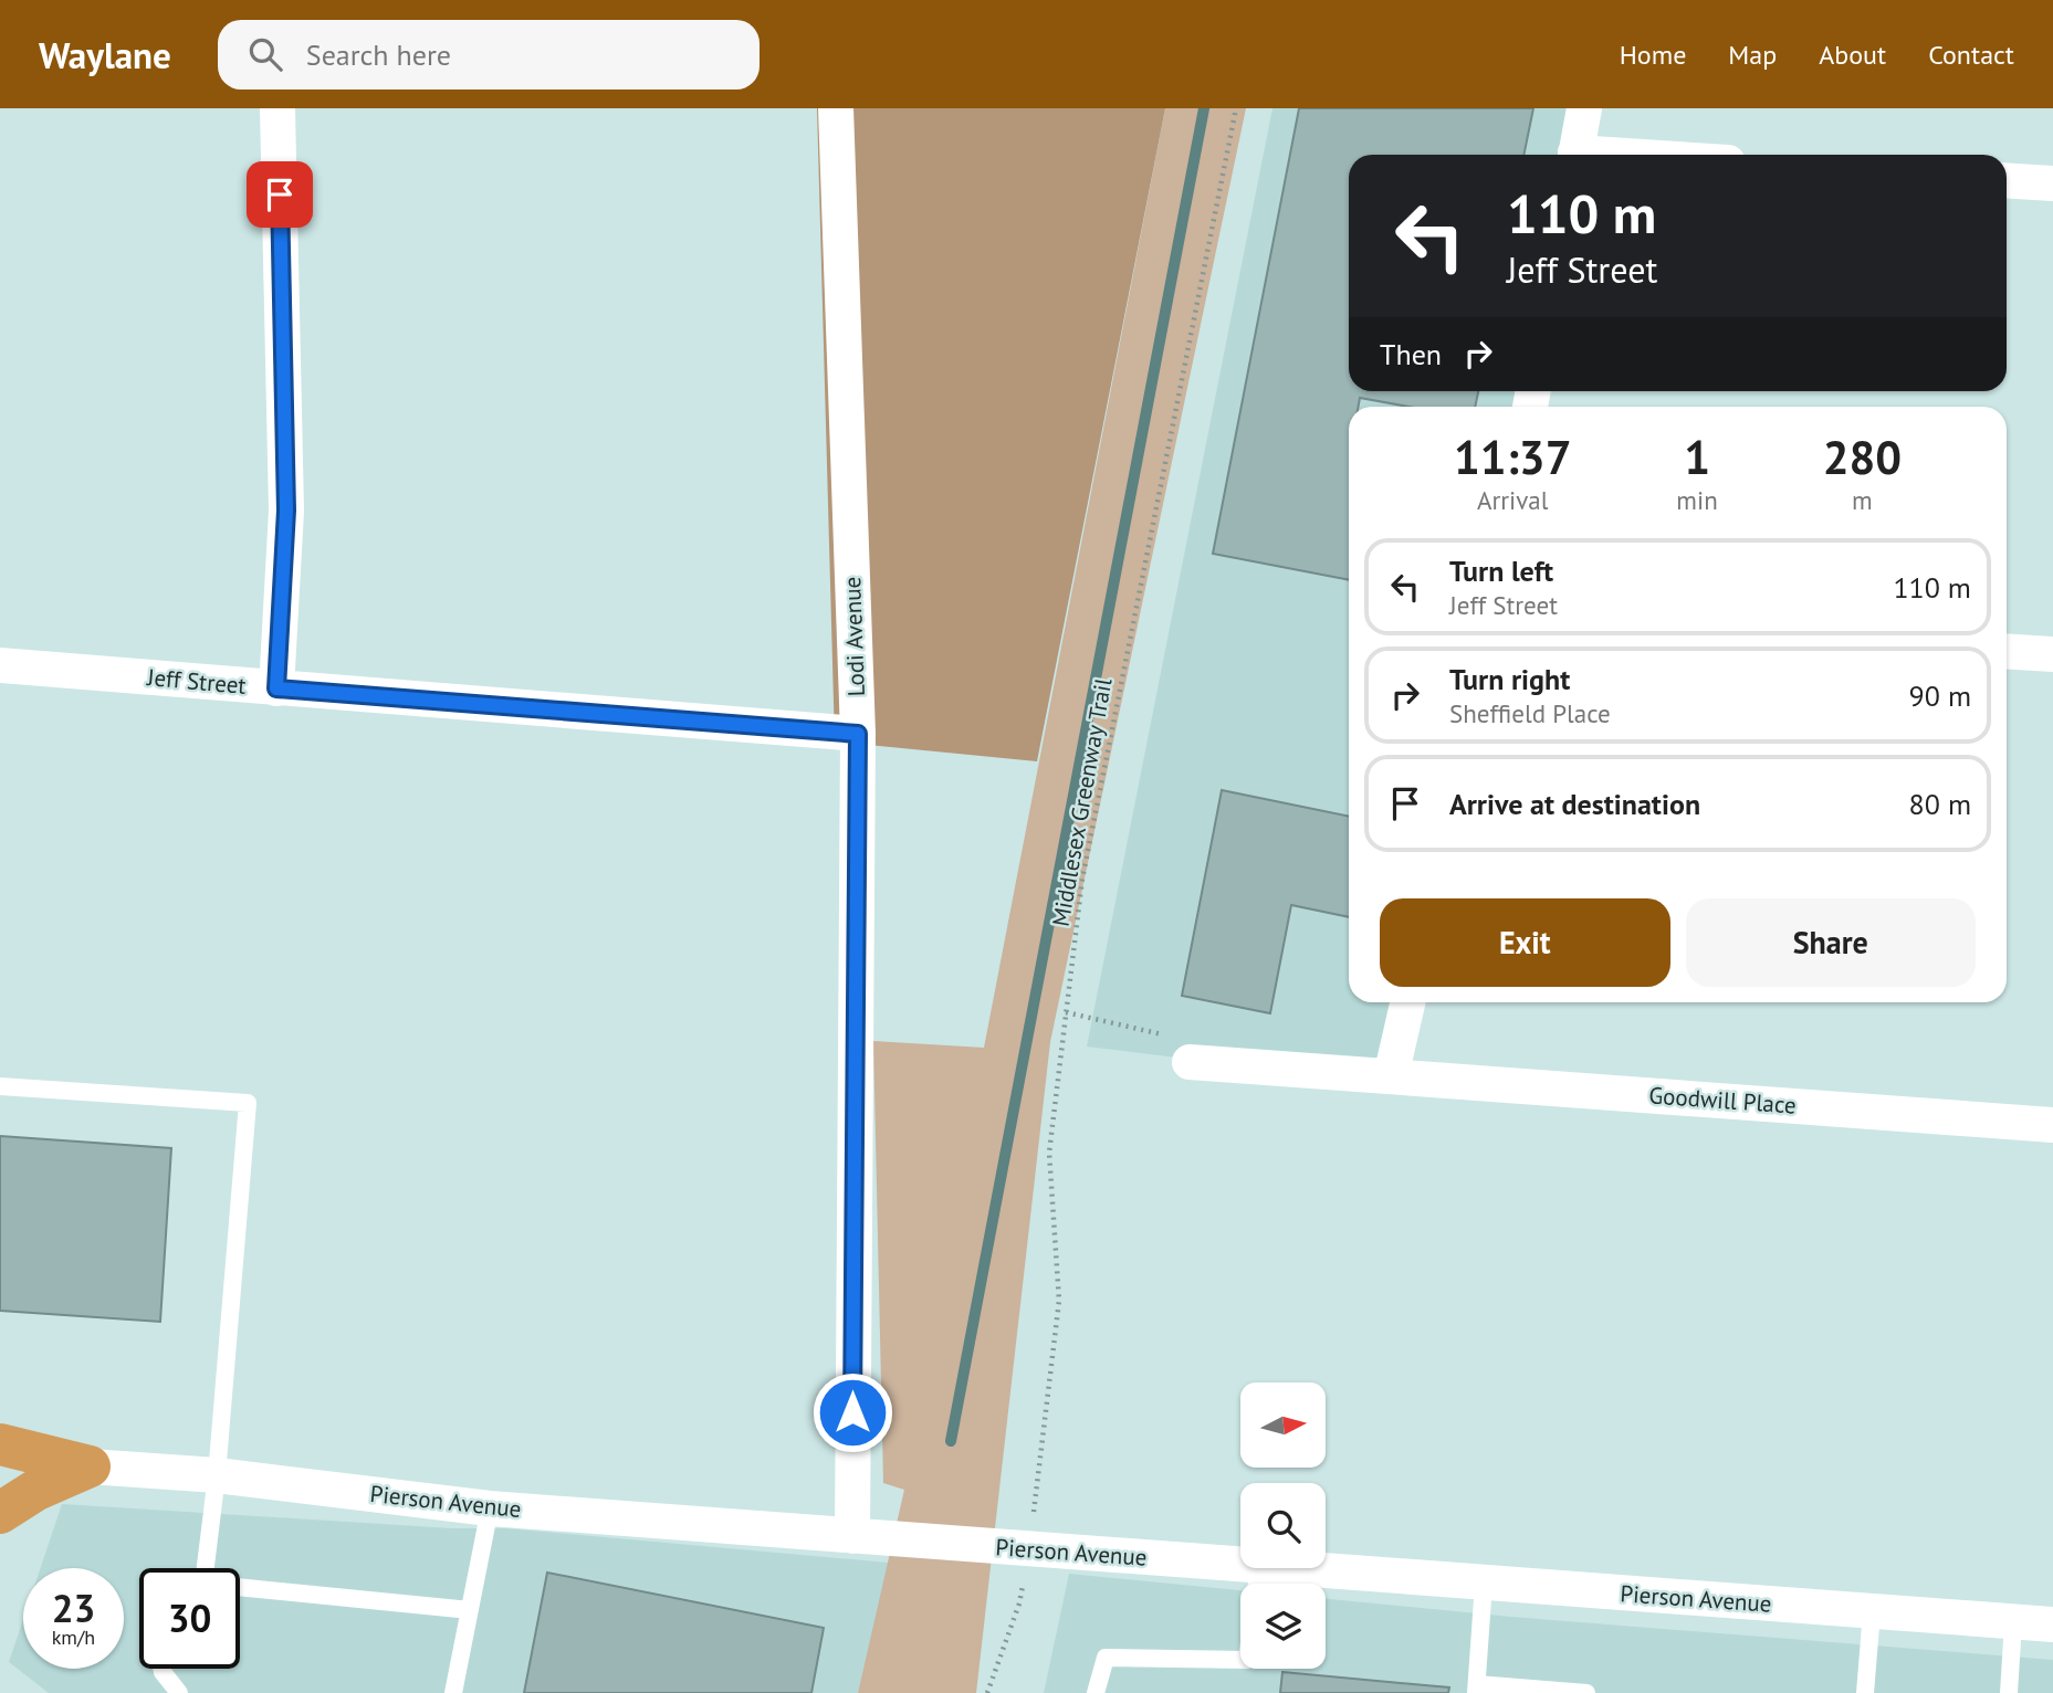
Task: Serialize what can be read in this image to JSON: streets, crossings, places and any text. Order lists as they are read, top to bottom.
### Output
{
  "streets": {
    "street": [
      "Lodi Avenue",
      "Jeff Street",
      "Goodwill Place",
      "Pierson Avenue"
    ],
    "path": ["Middlesex Greenway Trail"]
  },
  "crossings": [
    ["Lodi Avenue", "Jeff Street"],
    ["Lodi Avenue", "Pierson Avenue"]
  ],
  "north": "right",
  "page": {
    "header": "Waylane",
    "search": "Search here",
    "nav": [
      "Home",
      "Map",
      "About",
      "Contact"
    ],
    "turn": ["110 m", "Jeff Street"],
    "then": "Then",
    "eta": [
      "11:37",
      "Arrival",
      "1",
      "min",
      "280",
      "m"
    ],
    "list": [
      {
        "name": "Turn left",
        "note": "Jeff Street",
        "value": "110 m"
      },
      {
        "name": "Turn right",
        "note": "Sheffield Place",
        "value": "90 m"
      },
      {
        "name": "Arrive at destination",
        "value": "80 m"
      }
    ],
    "buttons": ["Exit", "Share"],
    "speed": "23 km/h",
    "limit": "30"
  }
}
